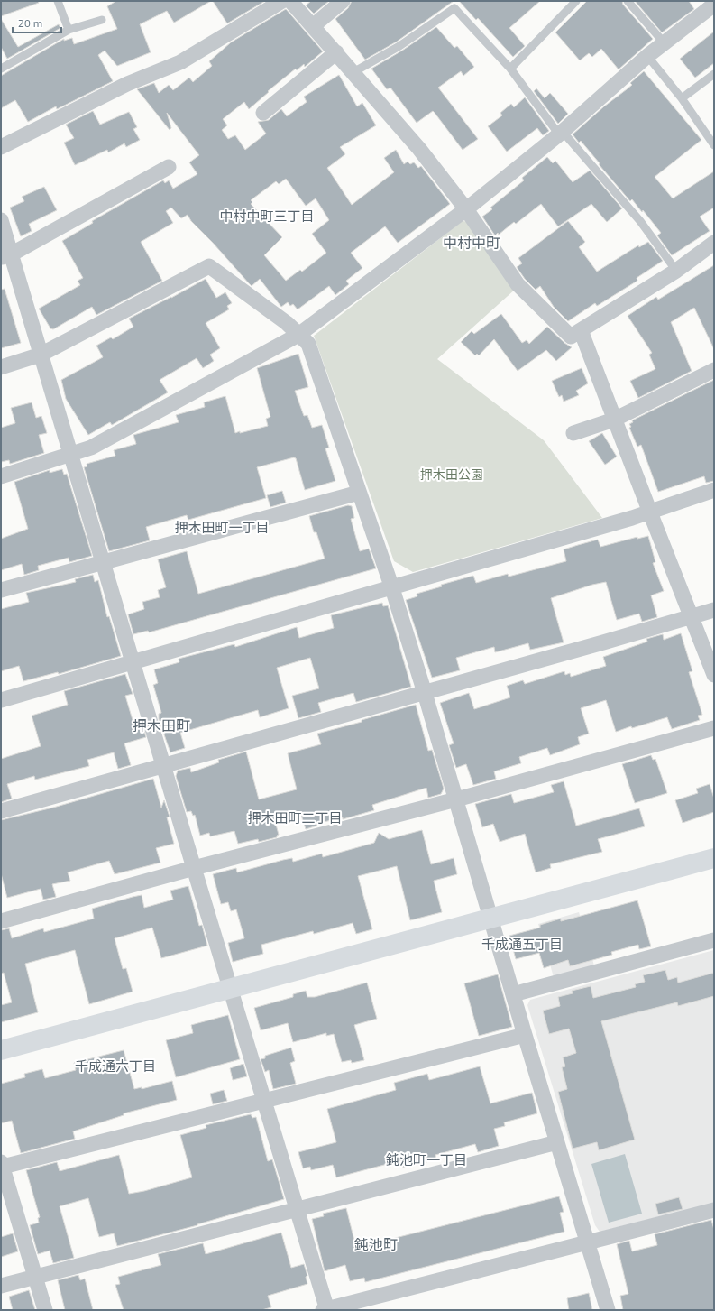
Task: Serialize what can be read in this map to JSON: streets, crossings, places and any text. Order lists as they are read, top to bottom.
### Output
{
  "districts": [
    "中村中町三丁目",
    "中村中町",
    "押木田町一丁目",
    "押木田町",
    "押木田町二丁目",
    "千成通五丁目",
    "千成通六丁目",
    "鈍池町一丁目",
    "鈍池町"
  ],
  "parks": ["押木田公園"],
  "scale_bar": "20 m"
}
